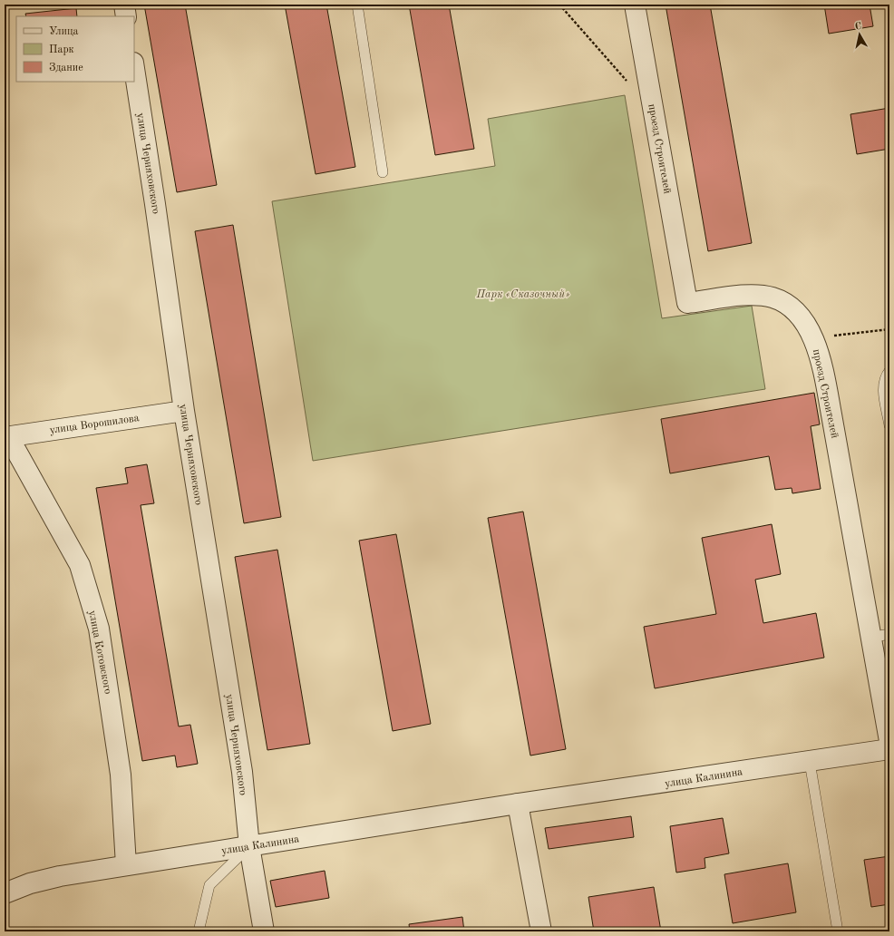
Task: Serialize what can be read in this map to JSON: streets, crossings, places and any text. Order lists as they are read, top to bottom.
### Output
{
  "streets": {
    "street": [
      "проезд Строителей",
      "улица Черняховского",
      "улица Ворошилова",
      "улица Котовского",
      "улица Калинина"
    ]
  },
  "crossings": [
    ["улица Черняховского", "улица Ворошилова"],
    ["улица Черняховского", "улица Калинина"],
    ["улица Ворошилова", "улица Котовского"],
    ["улица Котовского", "улица Калинина"]
  ],
  "parks": ["Парк «Сказочный»"],
  "legend": ["Улица", "Парк", "Здание"],
  "north": "top"
}
